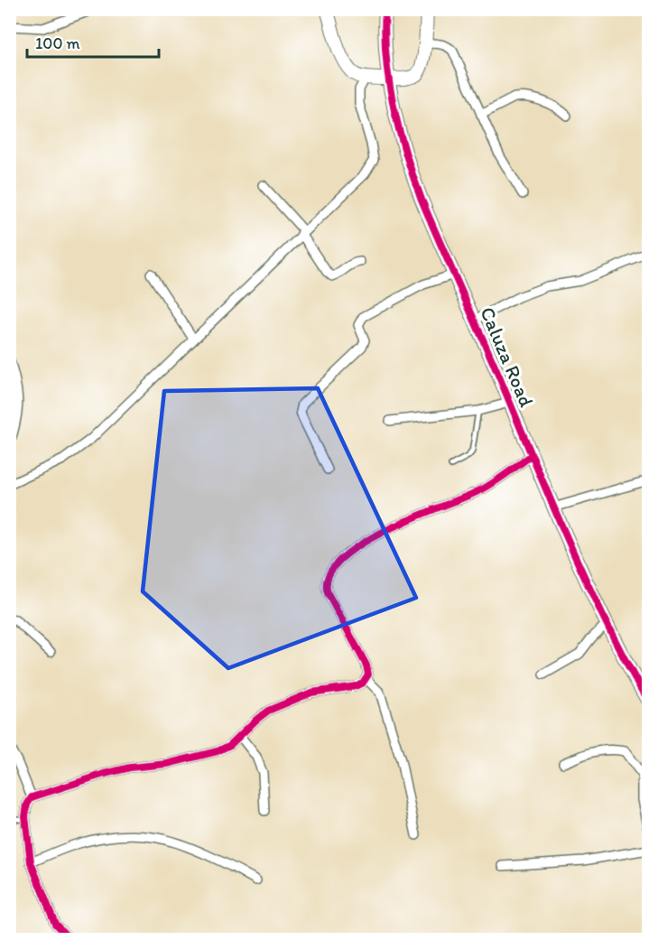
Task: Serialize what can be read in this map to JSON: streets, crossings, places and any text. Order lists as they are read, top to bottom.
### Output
{
  "streets": {
    "street": ["Caluza Road"]
  },
  "scale_bar": "100 m"
}
